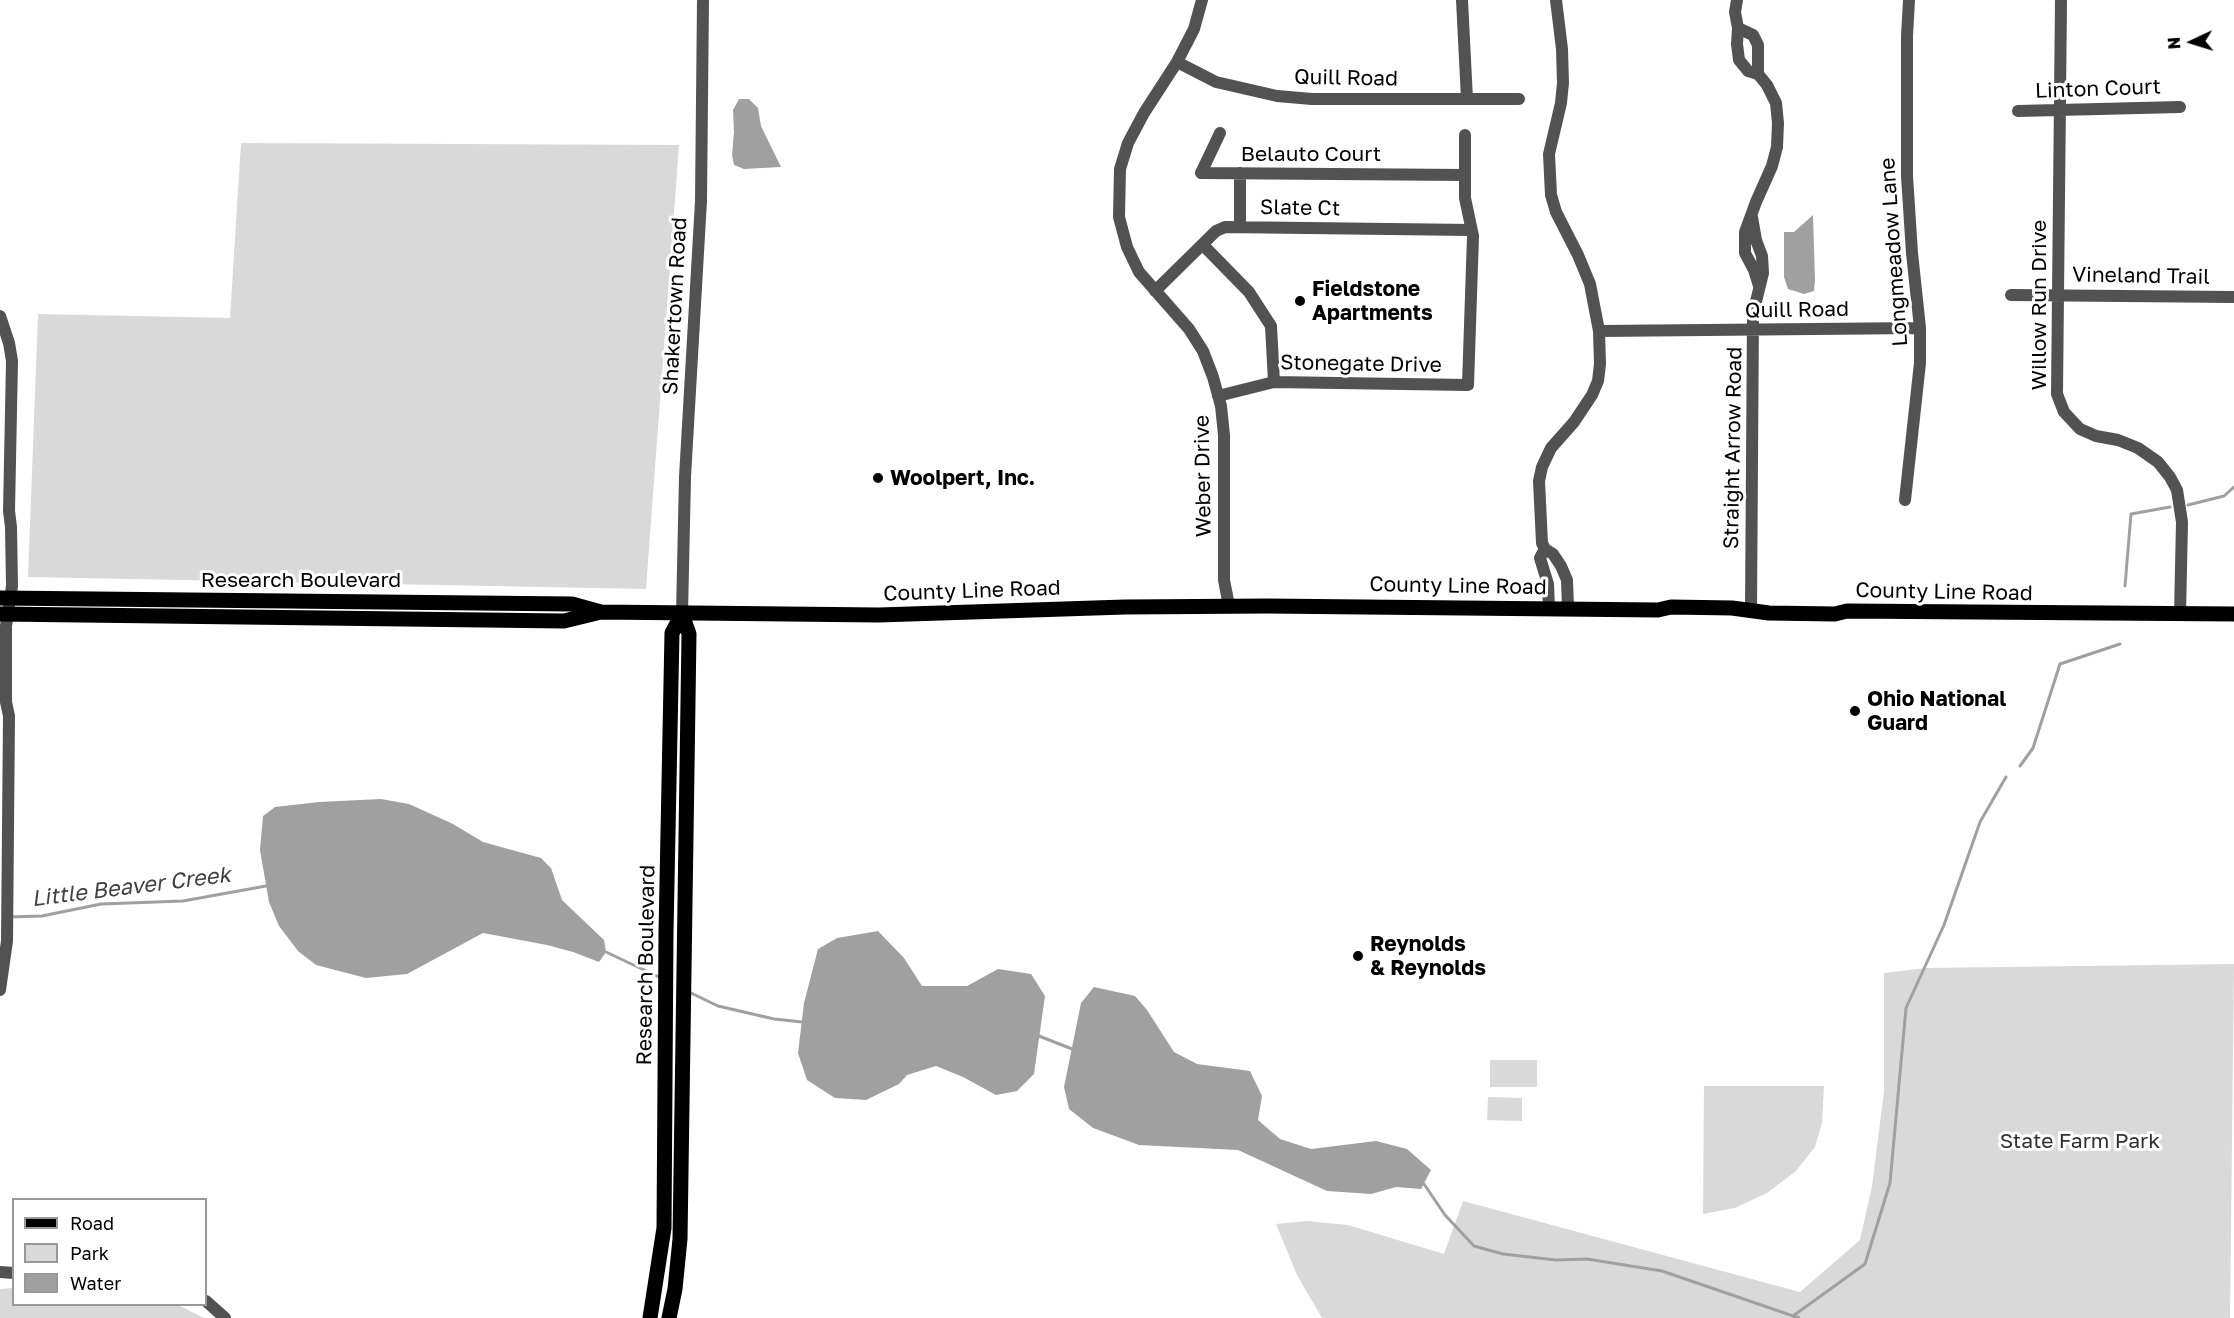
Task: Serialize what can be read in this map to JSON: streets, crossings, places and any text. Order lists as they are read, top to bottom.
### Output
{
  "streets": {
    "main road": ["Research Boulevard", "County Line Road"],
    "street": [
      "Quill Road",
      "Linton Court",
      "Belauto Court",
      "Slate Ct",
      "Longmeadow Lane",
      "Vineland Trail",
      "Willow Run Drive",
      "Shakertown Road",
      "Stonegate Drive",
      "Straight Arrow Road",
      "Weber Drive"
    ]
  },
  "crossings": [
    ["Quill Road", "Longmeadow Lane"],
    ["Quill Road", "Straight Arrow Road"],
    ["Quill Road", "Weber Drive"],
    ["Linton Court", "Willow Run Drive"],
    ["Slate Ct", "Stonegate Drive"],
    ["Slate Ct", "Weber Drive"],
    ["Vineland Trail", "Willow Run Drive"],
    ["Willow Run Drive", "County Line Road"],
    ["Shakertown Road", "Research Boulevard"],
    ["Shakertown Road", "County Line Road"],
    ["Stonegate Drive", "Weber Drive"],
    ["Straight Arrow Road", "County Line Road"],
    ["Weber Drive", "County Line Road"],
    ["Research Boulevard", "County Line Road"]
  ],
  "water": ["Little Beaver Creek"],
  "parks": ["State Farm Park"],
  "places": [
    "Fieldstone Apartments",
    "Woolpert, Inc.",
    "Ohio National Guard",
    "Reynolds & Reynolds"
  ],
  "legend": ["Road", "Park", "Water"],
  "north": "left"
}
